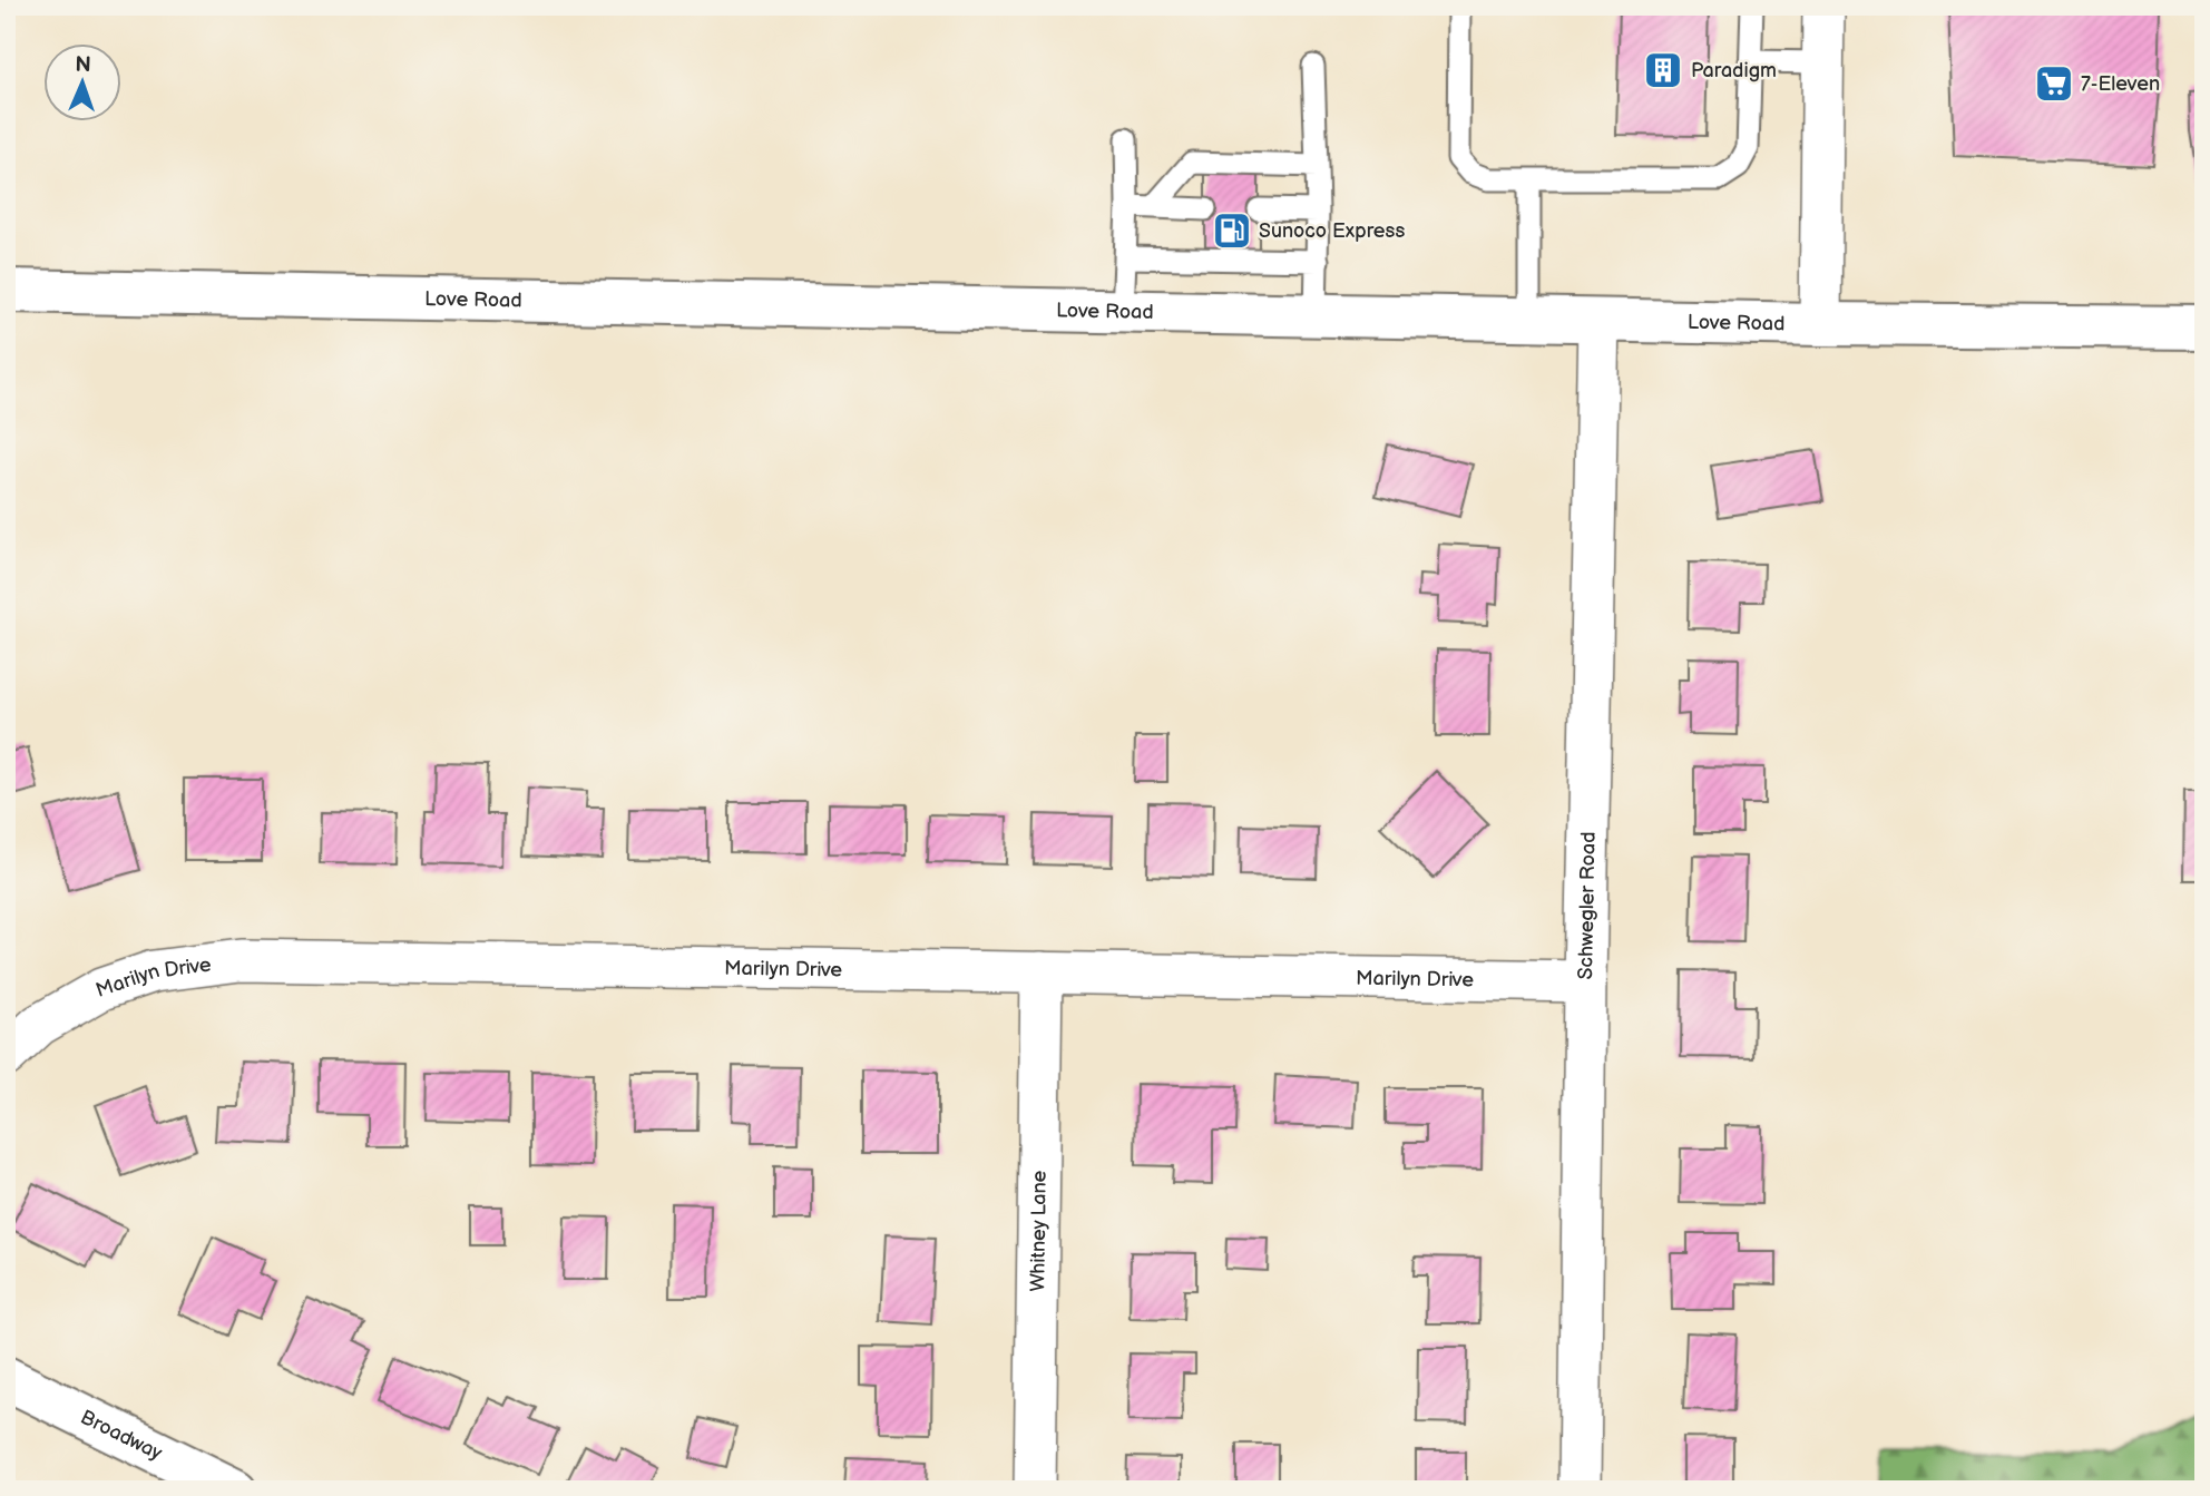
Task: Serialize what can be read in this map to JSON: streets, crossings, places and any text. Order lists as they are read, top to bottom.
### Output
{
  "streets": {
    "street": [
      "Love Road",
      "Schwegler Road",
      "Marilyn Drive",
      "Whitney Lane",
      "Broadway"
    ]
  },
  "crossings": [
    ["Love Road", "Schwegler Road"],
    ["Schwegler Road", "Marilyn Drive"],
    ["Marilyn Drive", "Whitney Lane"]
  ],
  "places": {
    "building": ["Paradigm"],
    "supermarket": ["7-Eleven"],
    "fuel station": ["Sunoco Express"]
  },
  "north": "top"
}
